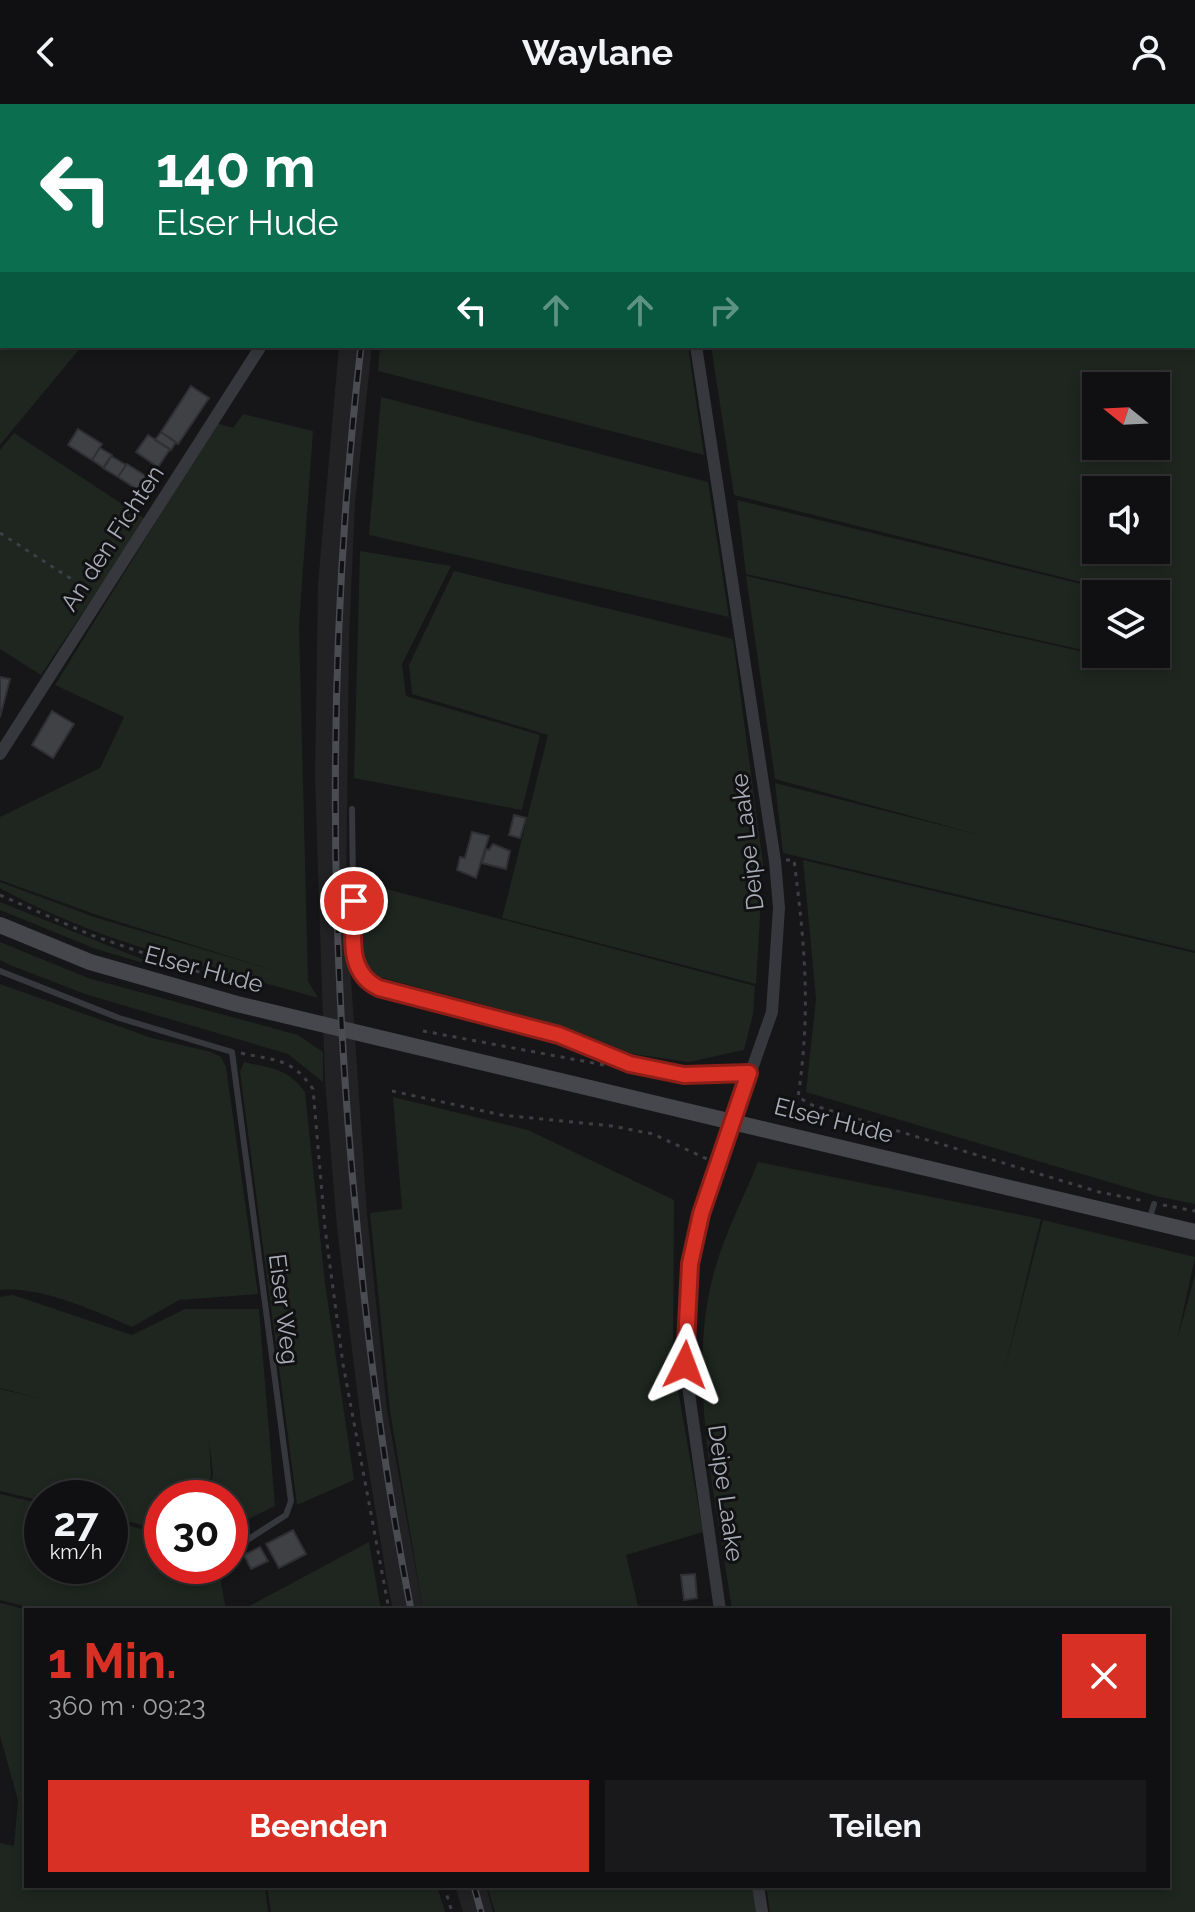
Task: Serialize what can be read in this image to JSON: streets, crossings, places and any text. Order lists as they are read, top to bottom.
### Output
{
  "streets": {
    "street": ["An den Fichten", "Deipe Laake", "Elser Hude"],
    "lane": ["Eiser Weg"]
  },
  "crossings": [
    ["Deipe Laake", "Elser Hude"]
  ],
  "north": "left",
  "page": {
    "header": "Waylane",
    "turn": ["140 m", "Elser Hude"],
    "speed": "27 km/h",
    "limit": "30",
    "heading": ["1 Min.", "360 m · 09:23"],
    "buttons": ["Beenden", "Teilen"]
  }
}
